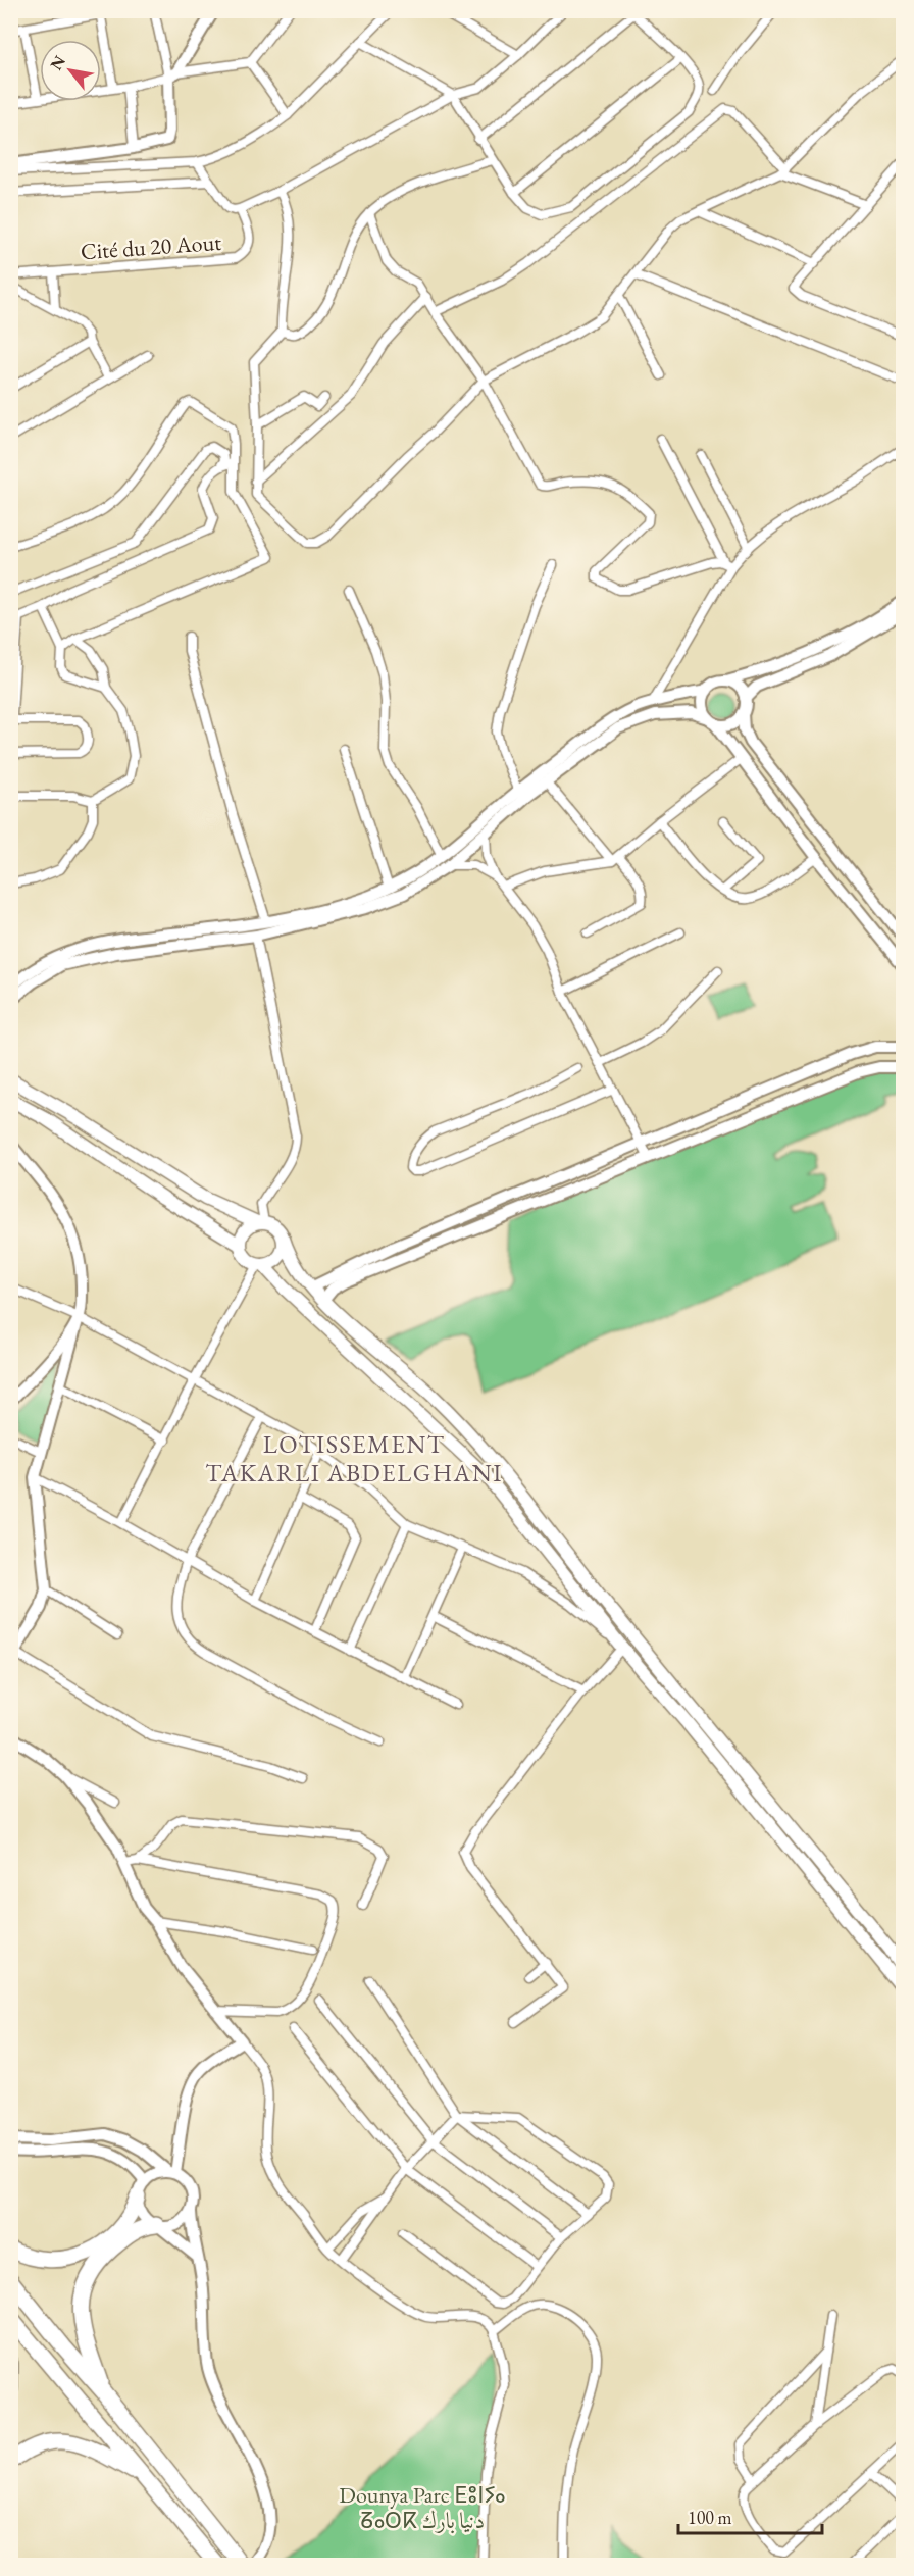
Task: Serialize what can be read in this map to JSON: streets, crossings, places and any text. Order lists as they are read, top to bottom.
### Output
{
  "streets": {
    "street": ["Cité du 20 Aout"]
  },
  "districts": ["LOTISSEMENT TAKARLI ABDELGHANI"],
  "parks": ["Dounya Parc ⴹⵓⵏⵢⴰ ⵒⴰⵔⴽ دنيا بارك"],
  "scale_bar": "100 m",
  "north": "top left"
}
